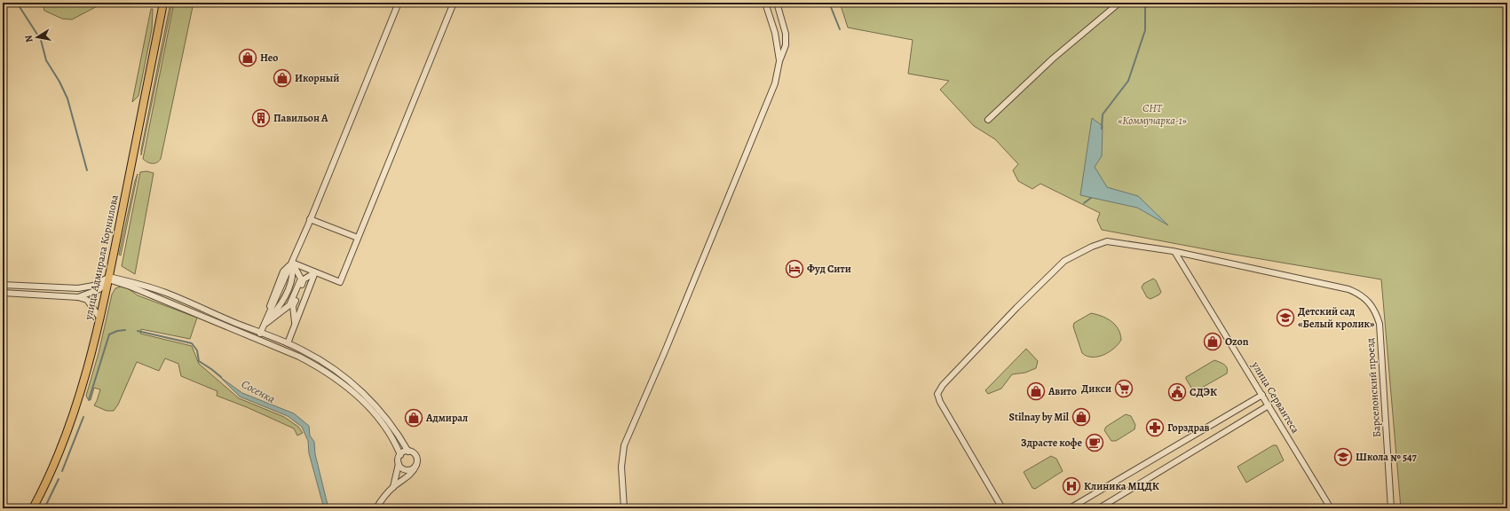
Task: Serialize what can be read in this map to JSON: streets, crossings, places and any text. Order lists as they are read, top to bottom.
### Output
{
  "streets": {
    "main road": ["улица Адмирала Корнилова"],
    "street": ["Барселонский проезд", "улица Сервантеса"]
  },
  "crossings": [
    ["Барселонский проезд", "улица Сервантеса"]
  ],
  "water": ["Сосенка"],
  "parks": ["СНТ «Коммунарка-1»"],
  "places": {
    "shop": [
      "Нео",
      "Икорный",
      "Ozon",
      "Авито",
      "Stilnay by Mil",
      "Адмирал"
    ],
    "building": ["Павильон А"],
    "hotel": ["Фуд Сити"],
    "school or university": ["Детский сад «Белый кролик»", "Школа № 547"],
    "supermarket": ["Дикси"],
    "public building": ["СДЭК"],
    "pharmacy": ["Горздрав"],
    "cafe": ["Здрасте кофе"],
    "hospital": ["Клиника МЦДК"]
  },
  "north": "left"
}
